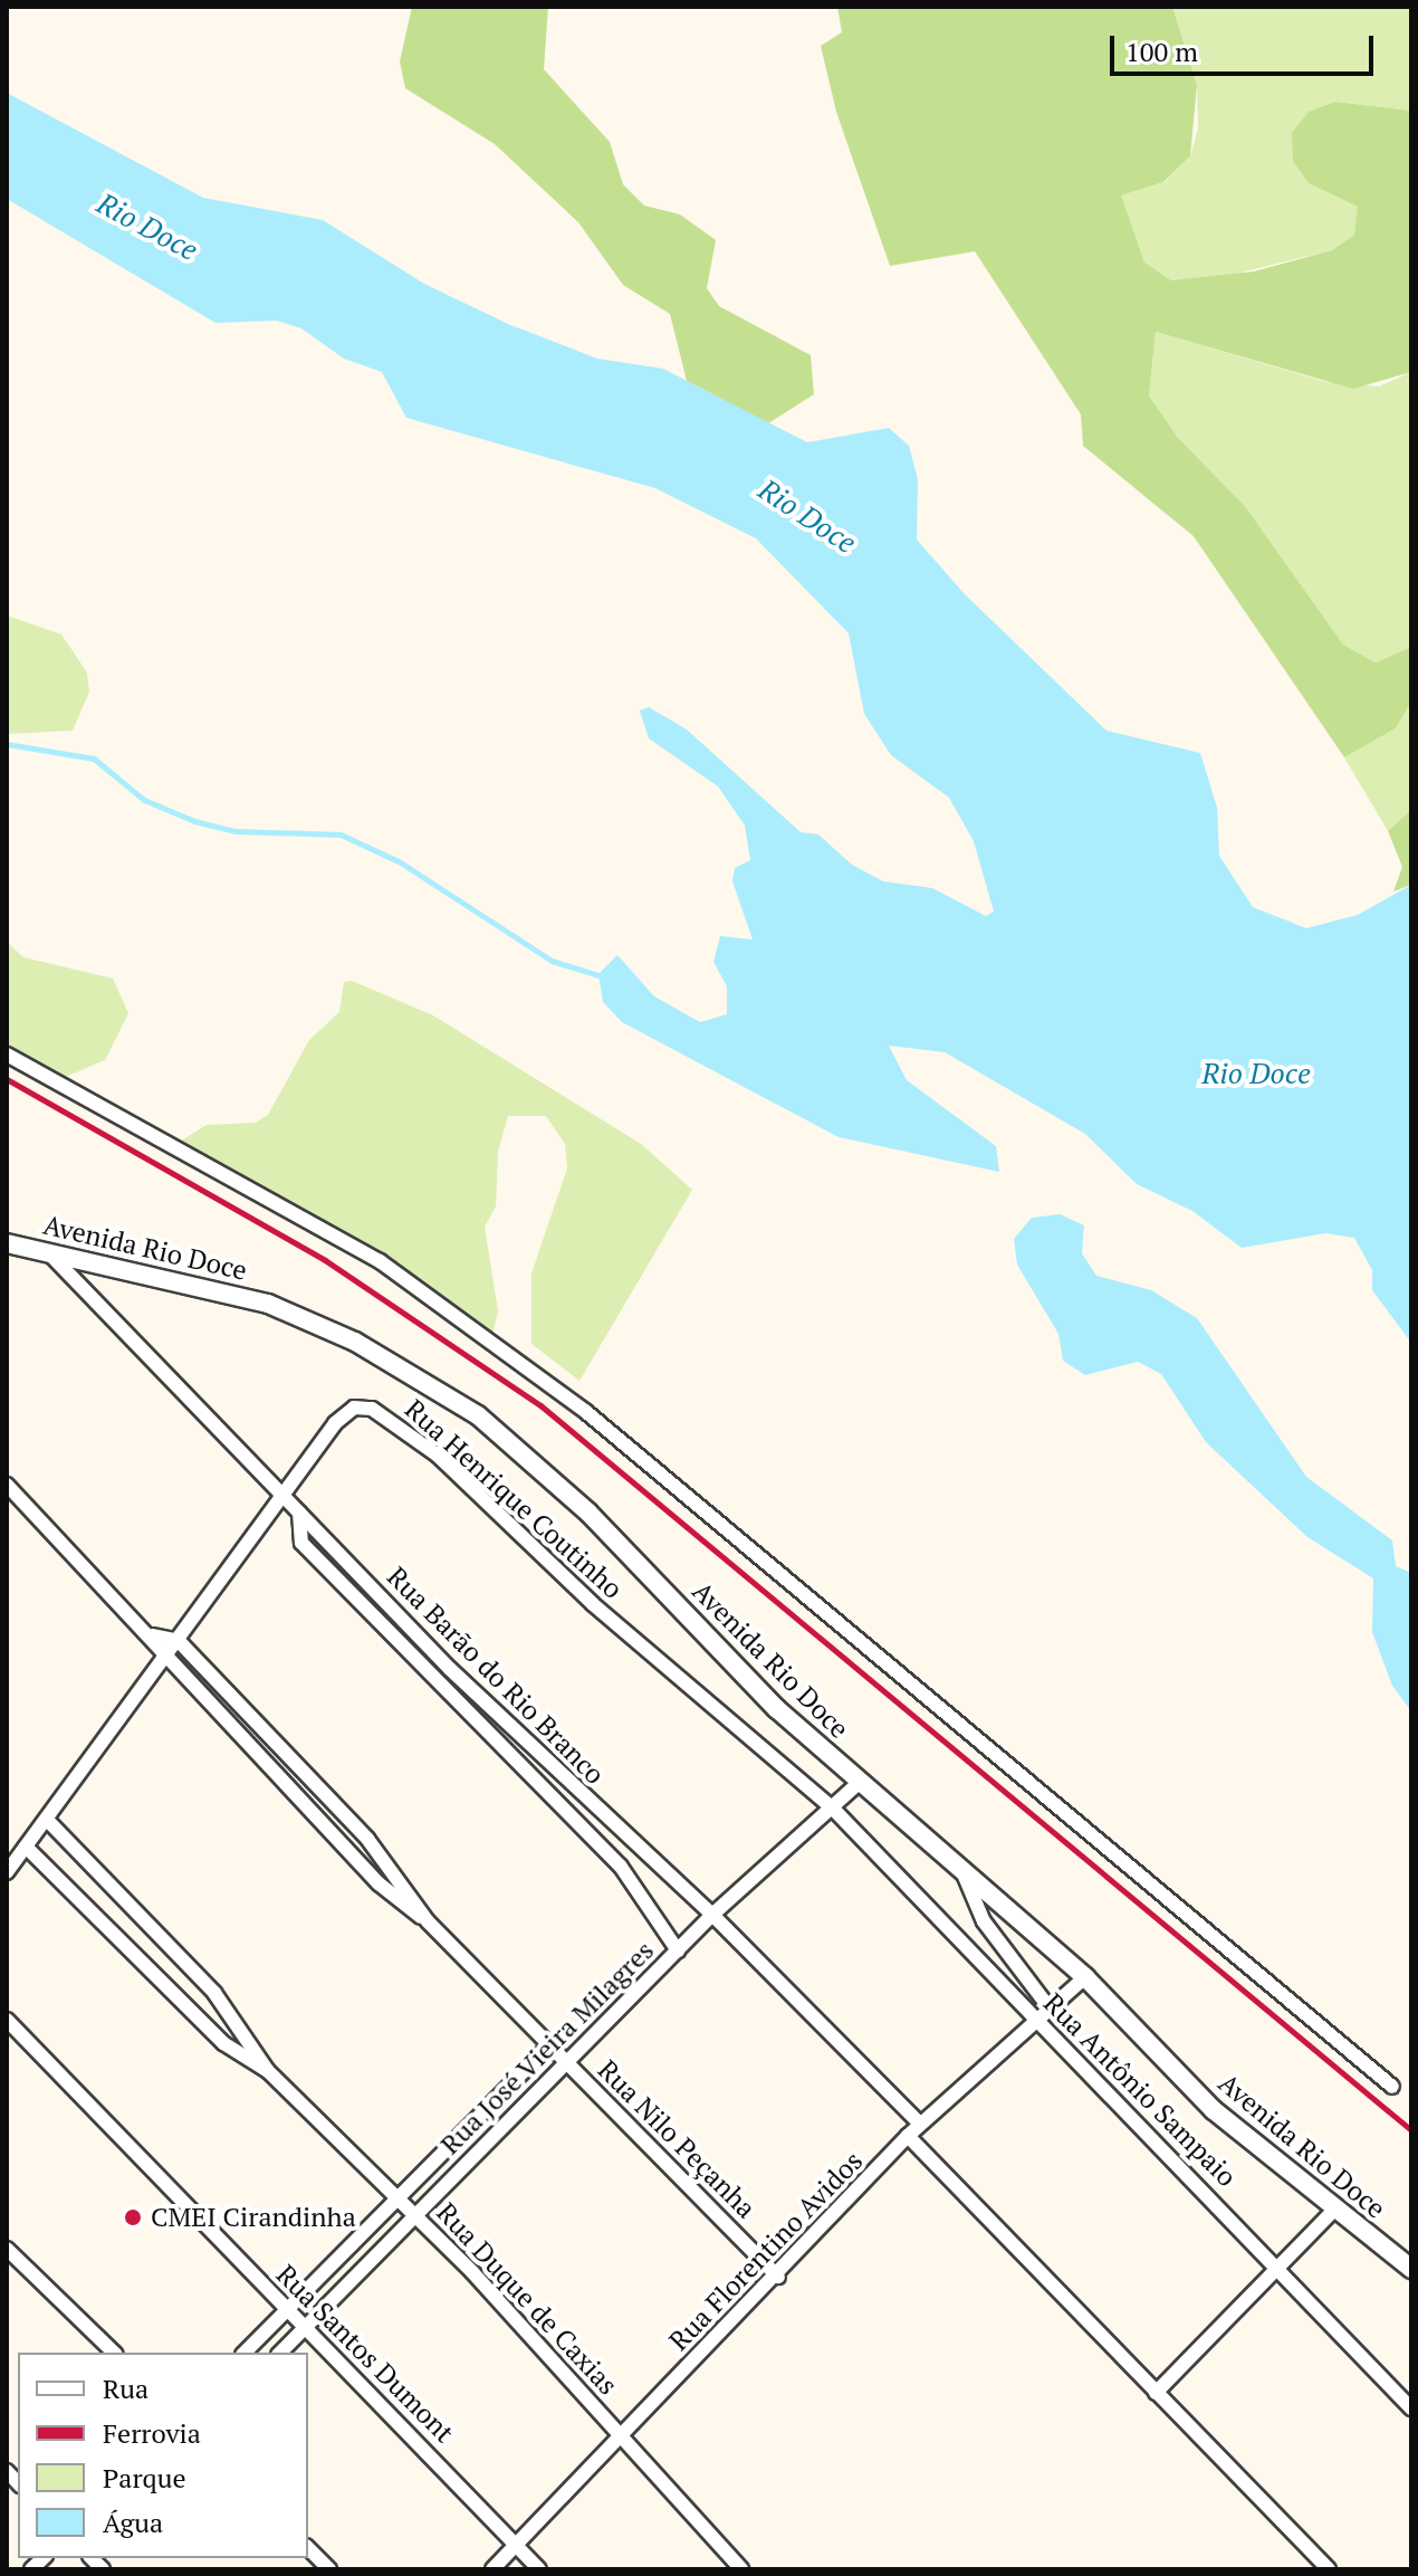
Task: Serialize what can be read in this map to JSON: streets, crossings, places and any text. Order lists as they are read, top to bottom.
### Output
{
  "streets": {
    "street": [
      "Avenida Rio Doce",
      "Rua Henrique Coutinho",
      "Rua Barão do Rio Branco",
      "Rua José Vieira Milagres",
      "Rua Antônio Sampaio",
      "Rua Nilo Peçanha",
      "Rua Florentino Avidos",
      "Rua Duque de Caxias",
      "Rua Santos Dumont"
    ]
  },
  "crossings": [
    ["Avenida Rio Doce", "Rua Barão do Rio Branco"],
    ["Avenida Rio Doce", "Rua José Vieira Milagres"],
    ["Avenida Rio Doce", "Rua Florentino Avidos"],
    ["Rua Henrique Coutinho", "Rua Barão do Rio Branco"],
    ["Rua Henrique Coutinho", "Rua José Vieira Milagres"],
    ["Rua Henrique Coutinho", "Rua Antônio Sampaio"],
    ["Rua Henrique Coutinho", "Rua Nilo Peçanha"],
    ["Rua Henrique Coutinho", "Rua Duque de Caxias"],
    ["Rua Barão do Rio Branco", "Rua José Vieira Milagres"],
    ["Rua Barão do Rio Branco", "Rua Florentino Avidos"],
    ["Rua José Vieira Milagres", "Rua Antônio Sampaio"],
    ["Rua José Vieira Milagres", "Rua Nilo Peçanha"],
    ["Rua José Vieira Milagres", "Rua Duque de Caxias"],
    ["Rua José Vieira Milagres", "Rua Santos Dumont"],
    ["Rua Antônio Sampaio", "Rua Florentino Avidos"],
    ["Rua Nilo Peçanha", "Rua Florentino Avidos"],
    ["Rua Florentino Avidos", "Rua Duque de Caxias"],
    ["Rua Florentino Avidos", "Rua Santos Dumont"]
  ],
  "water": ["Rio Doce"],
  "places": ["CMEI Cirandinha"],
  "legend": [
    "Rua",
    "Ferrovia",
    "Parque",
    "Água"
  ],
  "scale_bar": "100 m"
}
